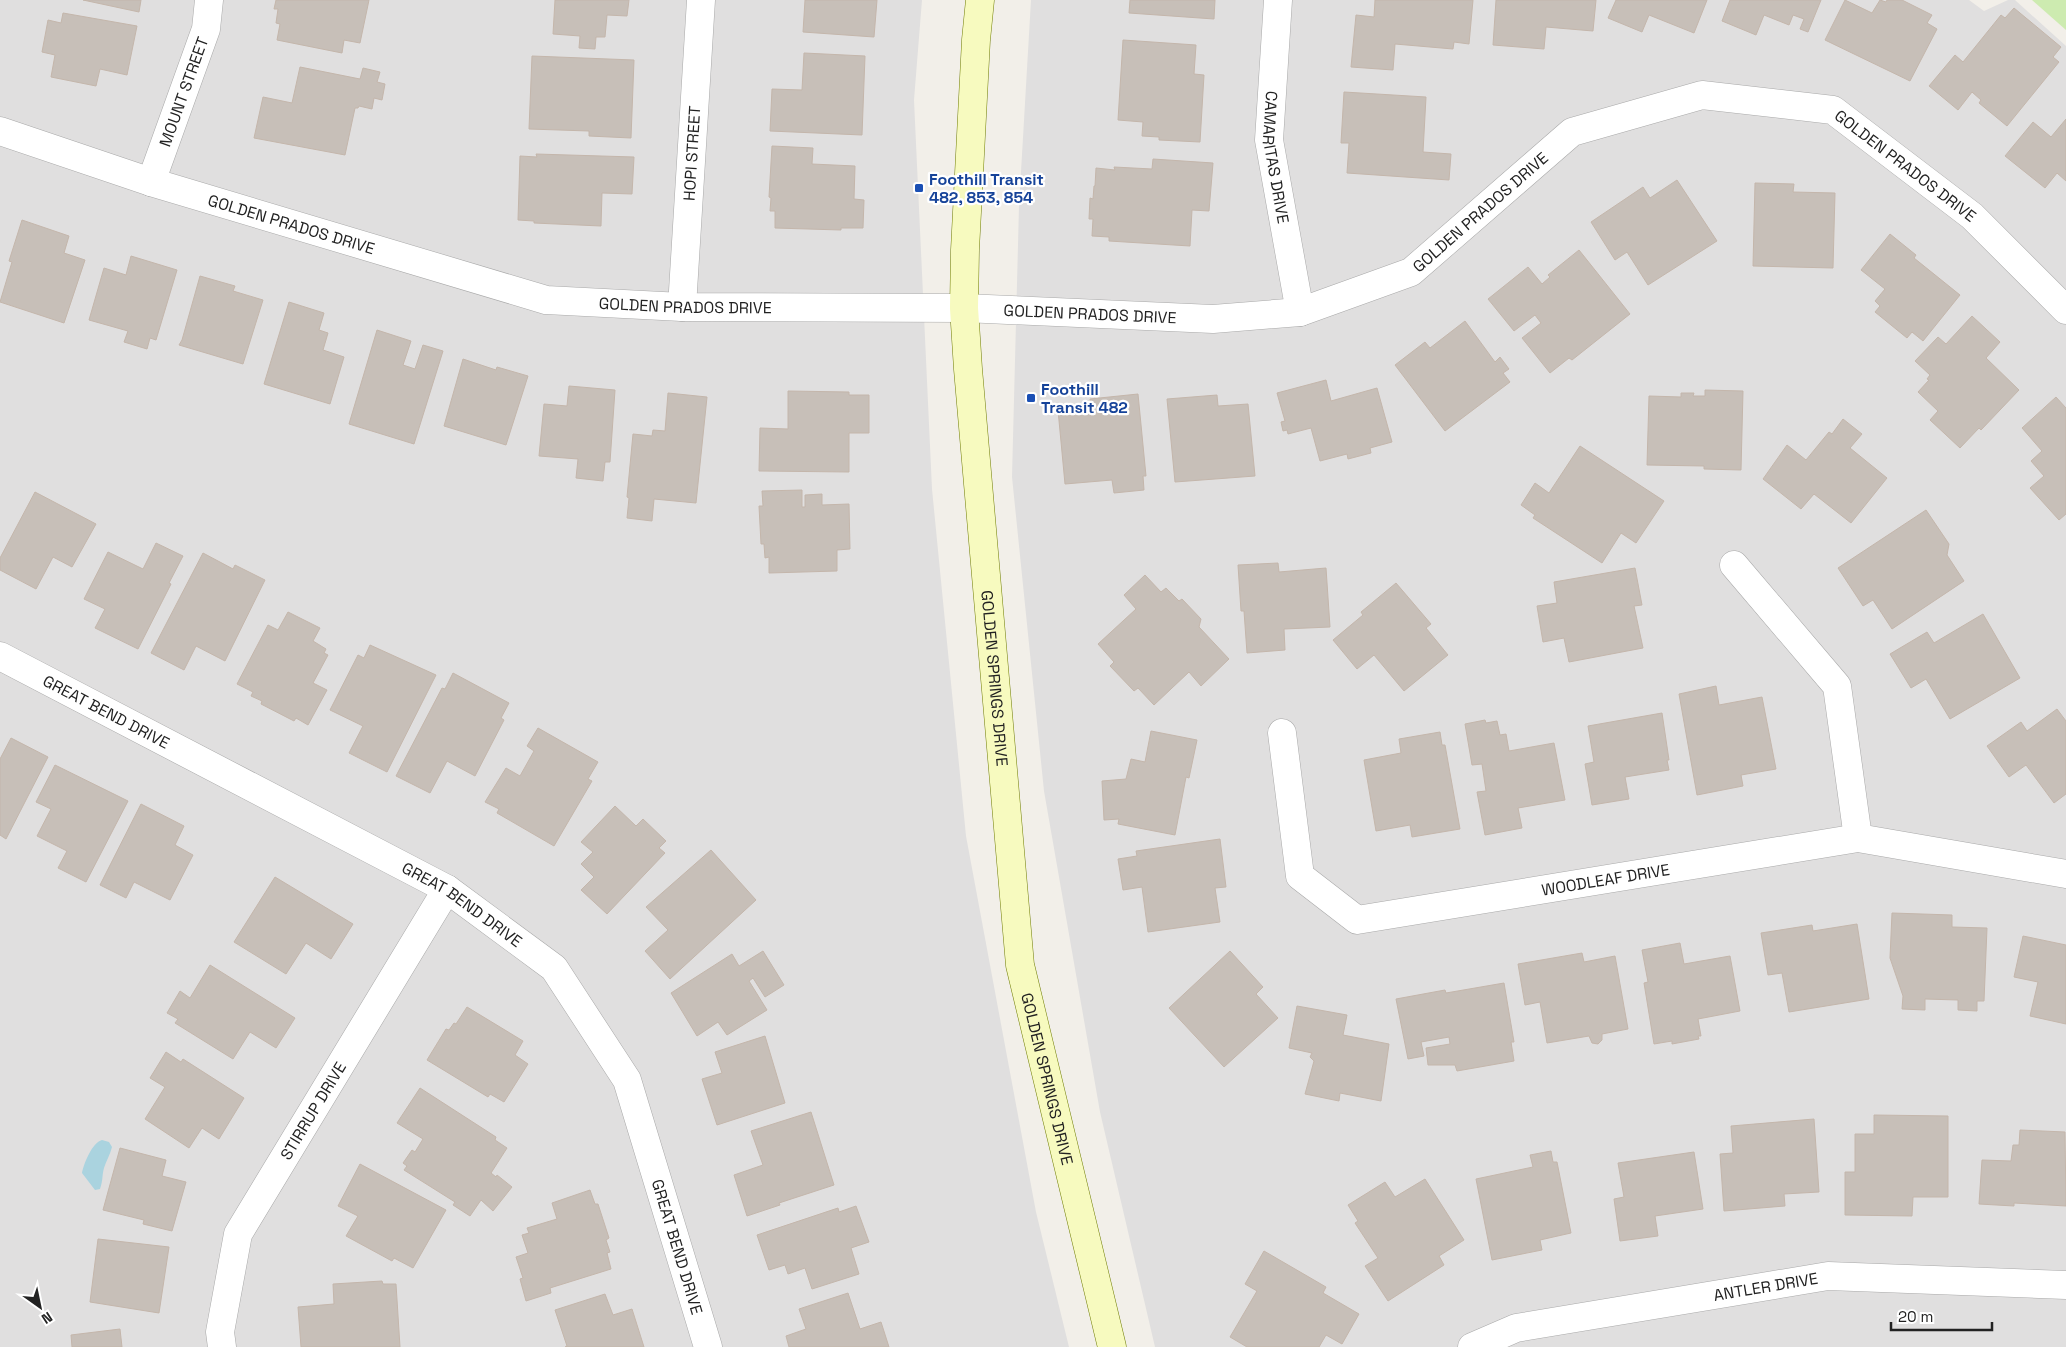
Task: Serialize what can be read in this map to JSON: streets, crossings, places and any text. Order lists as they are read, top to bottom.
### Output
{
  "streets": {
    "main road": ["GOLDEN SPRINGS DRIVE"],
    "street": [
      "MOUNT STREET",
      "HOPI STREET",
      "CAMARITAS DRIVE",
      "GOLDEN PRADOS DRIVE",
      "GREAT BEND DRIVE",
      "WOODLEAF DRIVE",
      "STIRRUP DRIVE",
      "ANTLER DRIVE"
    ]
  },
  "crossings": [
    ["MOUNT STREET", "GOLDEN PRADOS DRIVE"],
    ["HOPI STREET", "GOLDEN PRADOS DRIVE"],
    ["CAMARITAS DRIVE", "GOLDEN PRADOS DRIVE"],
    ["GOLDEN PRADOS DRIVE", "GOLDEN SPRINGS DRIVE"],
    ["GREAT BEND DRIVE", "STIRRUP DRIVE"]
  ],
  "places": {
    "transit": ["Foothill Transit 482, 853, 854", "Foothill Transit 482"]
  },
  "scale_bar": "20 m",
  "north": "bottom right"
}
